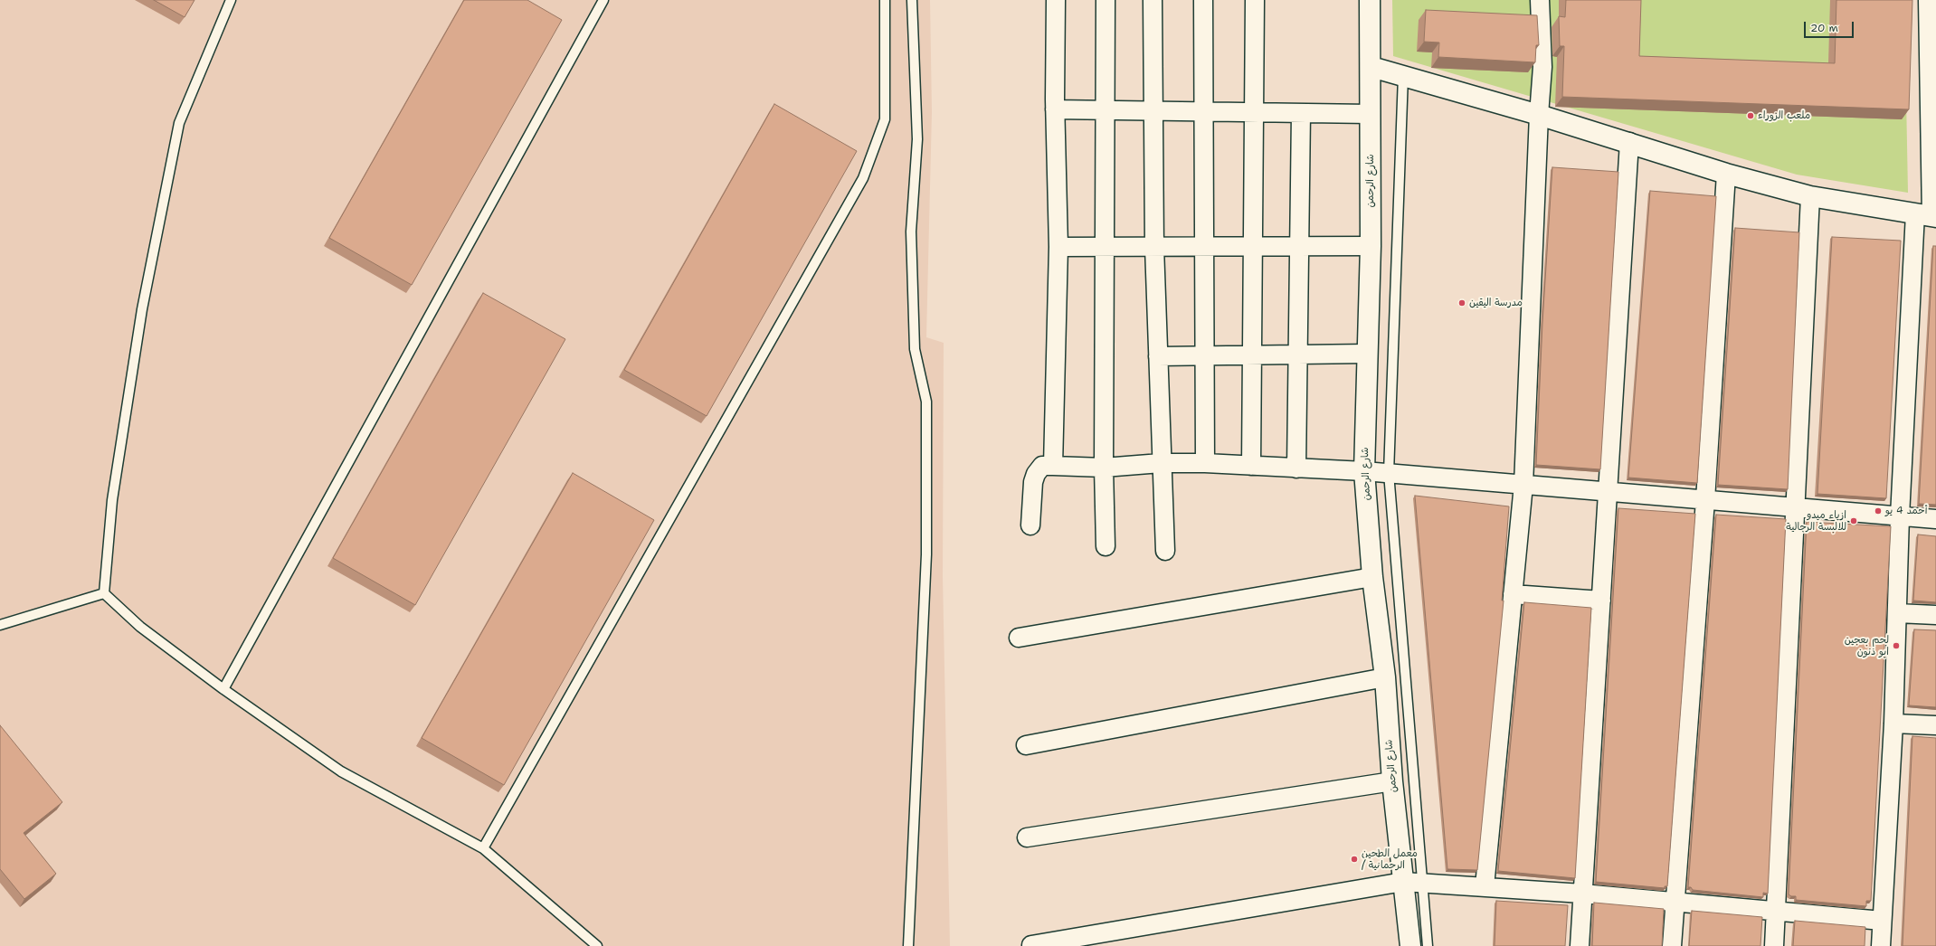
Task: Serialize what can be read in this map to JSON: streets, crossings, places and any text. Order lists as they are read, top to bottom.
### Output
{
  "streets": {
    "street": ["شارع الرحمن"]
  },
  "places": [
    "ملعب الزوراء",
    "مدرسة اليقين",
    "أحمد 4 يو",
    "ازياء ميدو للالبسة الرجالية",
    "لحم بعجين ابو ذنون",
    "معمل الطحين / الرحمانية"
  ],
  "scale_bar": "20 m"
}
